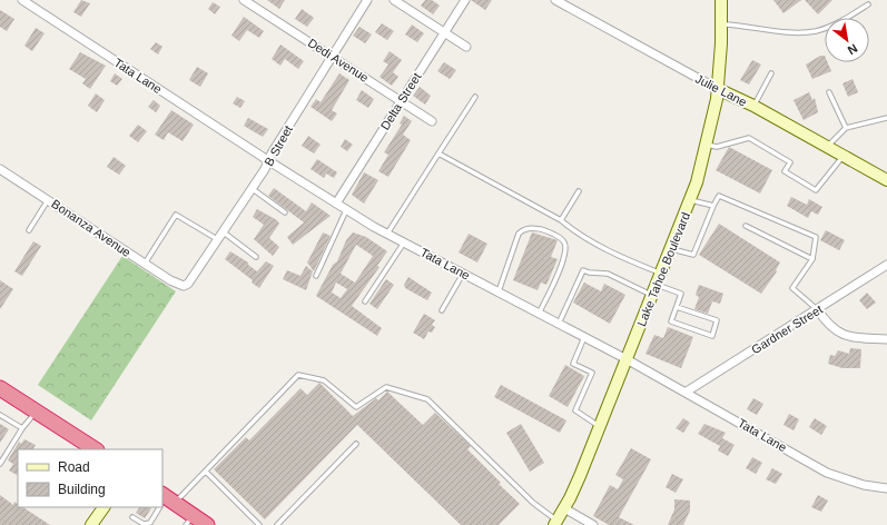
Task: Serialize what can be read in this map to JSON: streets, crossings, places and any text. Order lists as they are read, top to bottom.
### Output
{
  "streets": {
    "main road": ["Julie Lane", "Lake Tahoe Boulevard"],
    "street": [
      "Dedi Avenue",
      "Tata Lane",
      "Delta Street",
      "B Street",
      "Bonanza Avenue",
      "Gardner Street"
    ]
  },
  "crossings": [
    ["Dedi Avenue", "Delta Street"],
    ["Dedi Avenue", "B Street"],
    ["Tata Lane", "Delta Street"],
    ["Tata Lane", "B Street"],
    ["Tata Lane", "Lake Tahoe Boulevard"],
    ["Tata Lane", "Gardner Street"],
    ["Julie Lane", "Lake Tahoe Boulevard"],
    ["B Street", "Bonanza Avenue"]
  ],
  "legend": ["Road", "Building"],
  "north": "bottom right"
}
